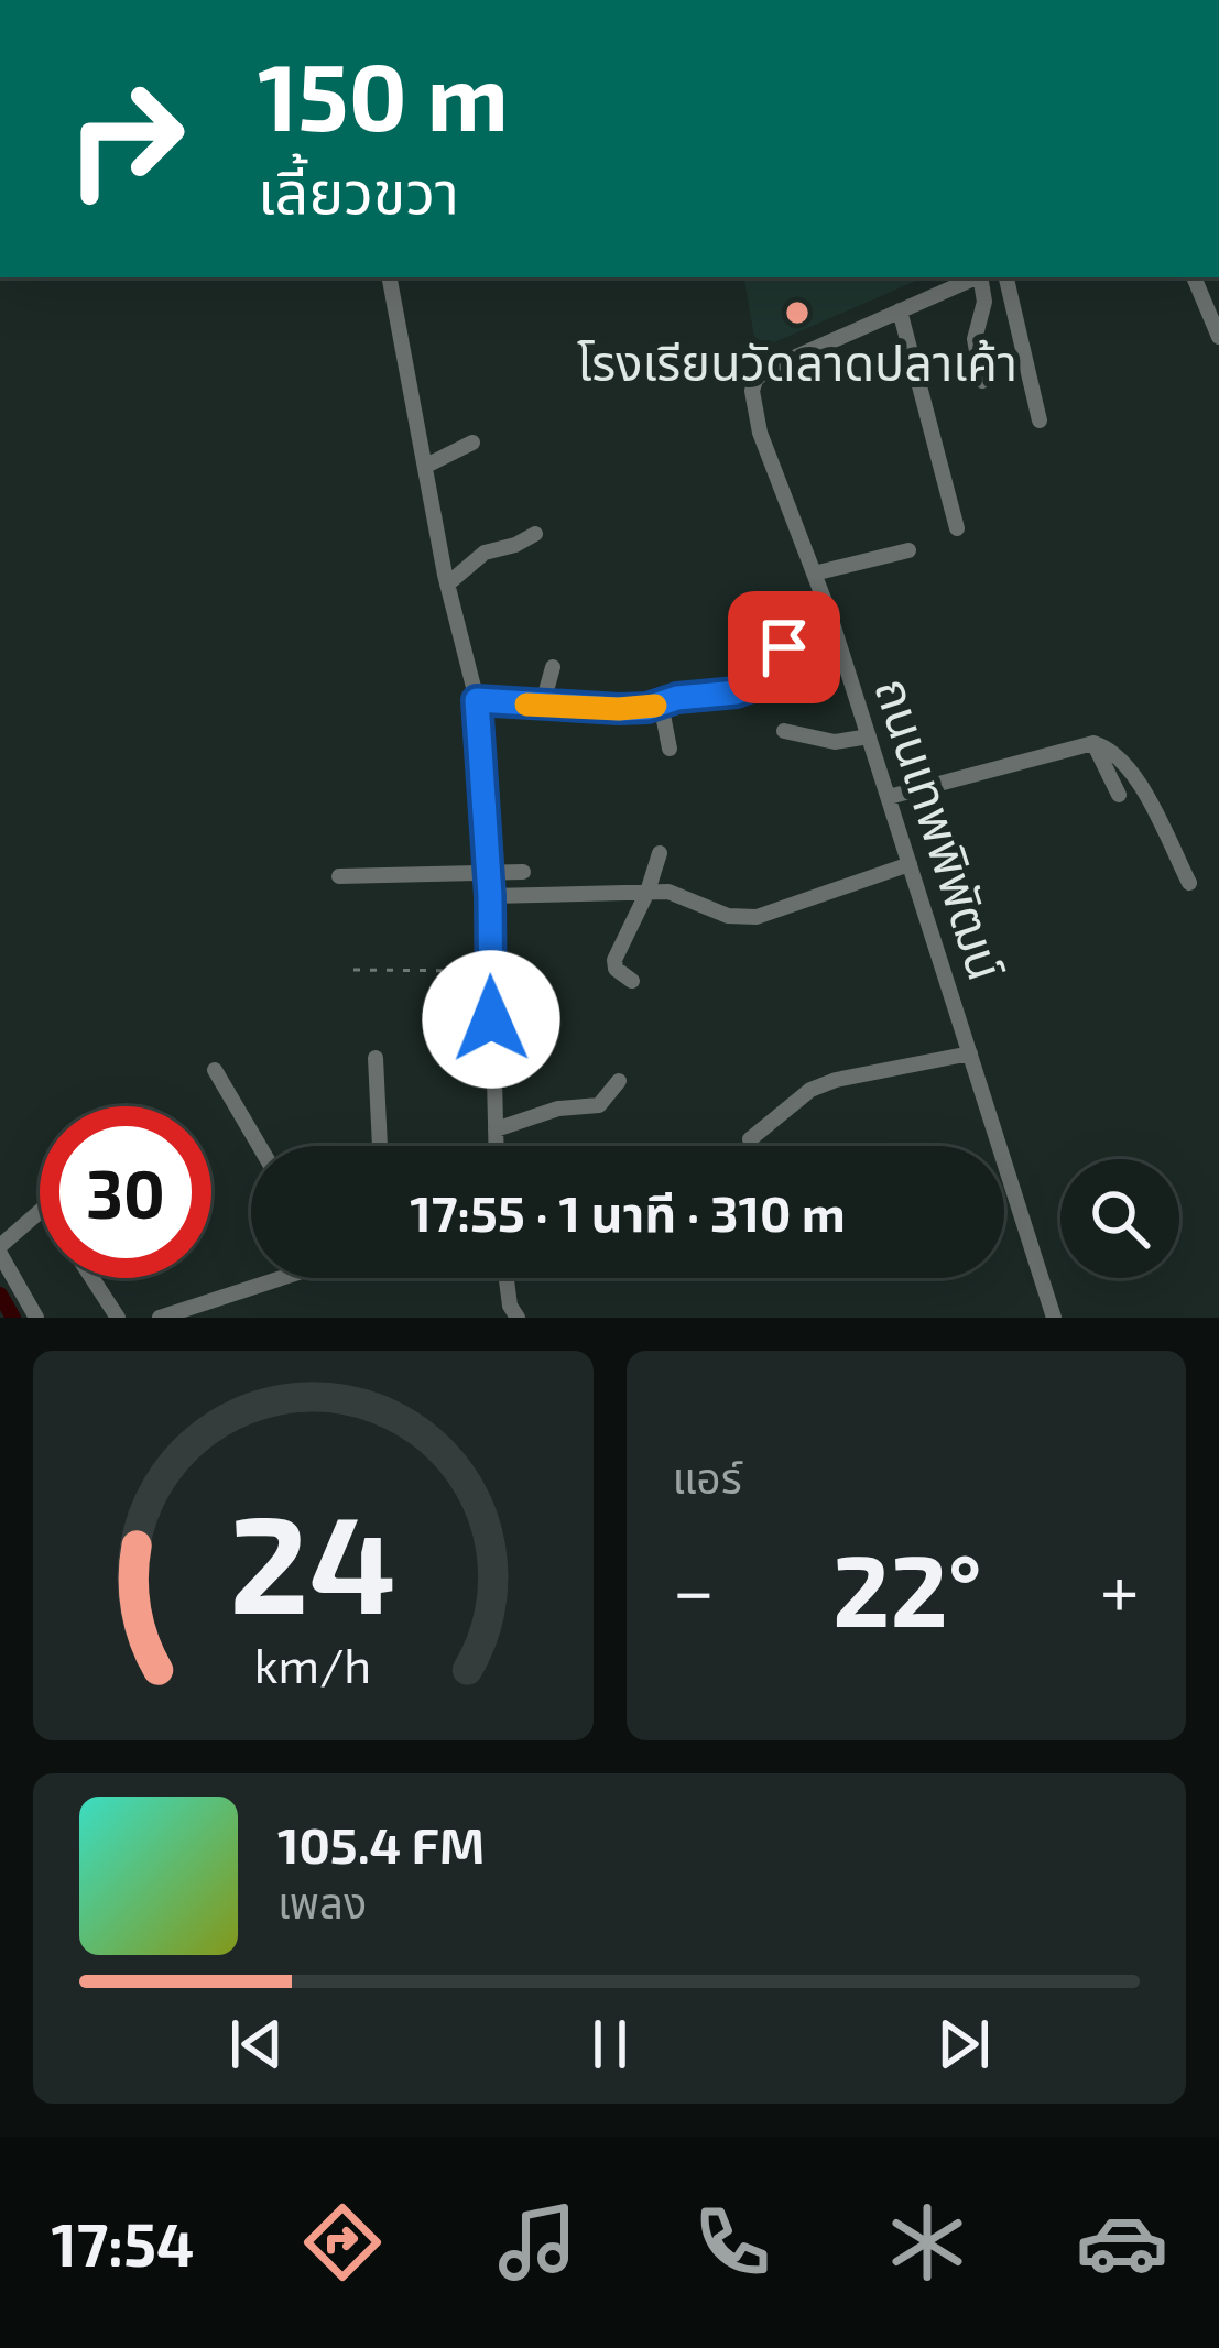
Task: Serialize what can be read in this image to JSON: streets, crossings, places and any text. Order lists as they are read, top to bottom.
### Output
{
  "streets": {
    "street": ["ถนนเทพพิพัฒน์"]
  },
  "places": ["โรงเรียนวัดลาดปลาเค้า"],
  "page": {
    "turn": ["150 m", "เลี้ยวขวา"],
    "limit": "30",
    "trip": "17:55 · 1 นาที · 310 m",
    "tile": "แอร์",
    "heat": ["−", "22°", "+"],
    "song": ["105.4 FM", "เพลง"],
    "tabs": "17:54",
    "gauge": ["24", "km/h"]
  }
}
